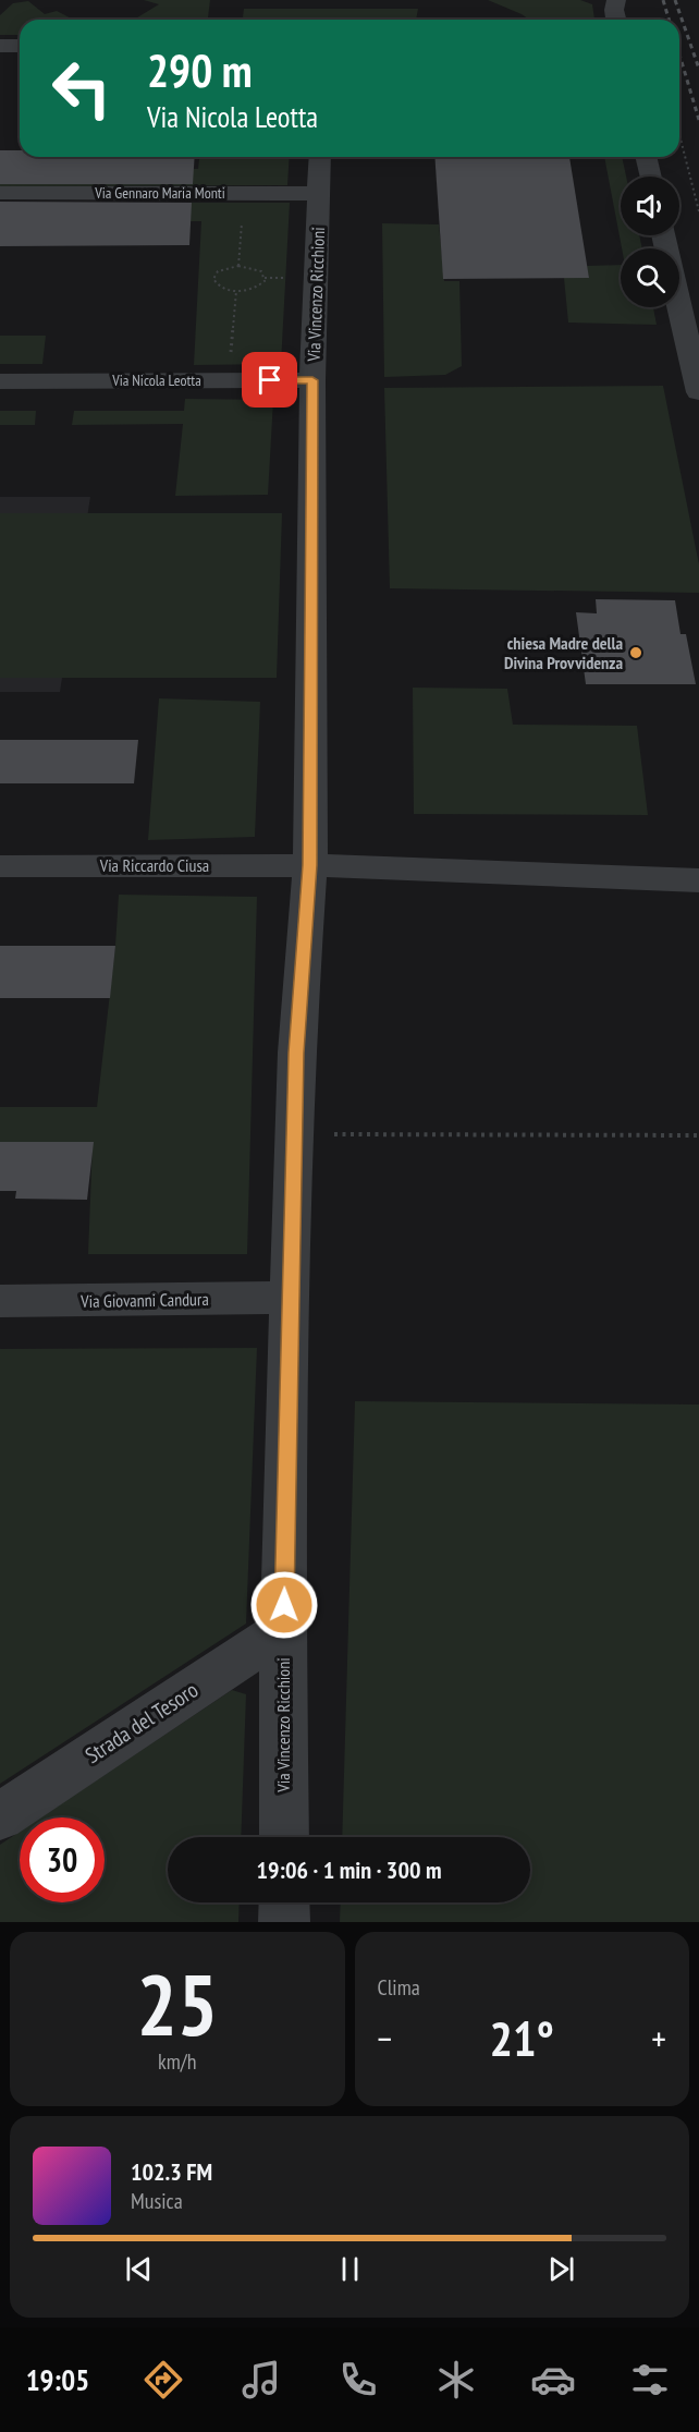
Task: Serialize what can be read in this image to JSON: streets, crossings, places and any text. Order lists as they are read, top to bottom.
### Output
{
  "streets": {
    "street": [
      "Via Gennaro Maria Monti",
      "Via Vincenzo Ricchioni",
      "Via Nicola Leotta",
      "Via Riccardo Ciusa",
      "Via Giovanni Candura",
      "Strada del Tesoro"
    ]
  },
  "crossings": [
    ["Via Gennaro Maria Monti", "Via Vincenzo Ricchioni"],
    ["Via Vincenzo Ricchioni", "Via Nicola Leotta"],
    ["Via Vincenzo Ricchioni", "Via Riccardo Ciusa"],
    ["Via Vincenzo Ricchioni", "Via Giovanni Candura"],
    ["Via Vincenzo Ricchioni", "Strada del Tesoro"]
  ],
  "places": ["chiesa Madre della Divina Provvidenza"],
  "page": {
    "turn": ["290 m", "Via Nicola Leotta"],
    "limit": "30",
    "trip": "19:06 · 1 min · 300 m",
    "tile": [
      ["25", "km/h"],
      "Clima"
    ],
    "heat": ["−", "21°", "+"],
    "song": ["102.3 FM", "Musica"],
    "tabs": "19:05"
  }
}
